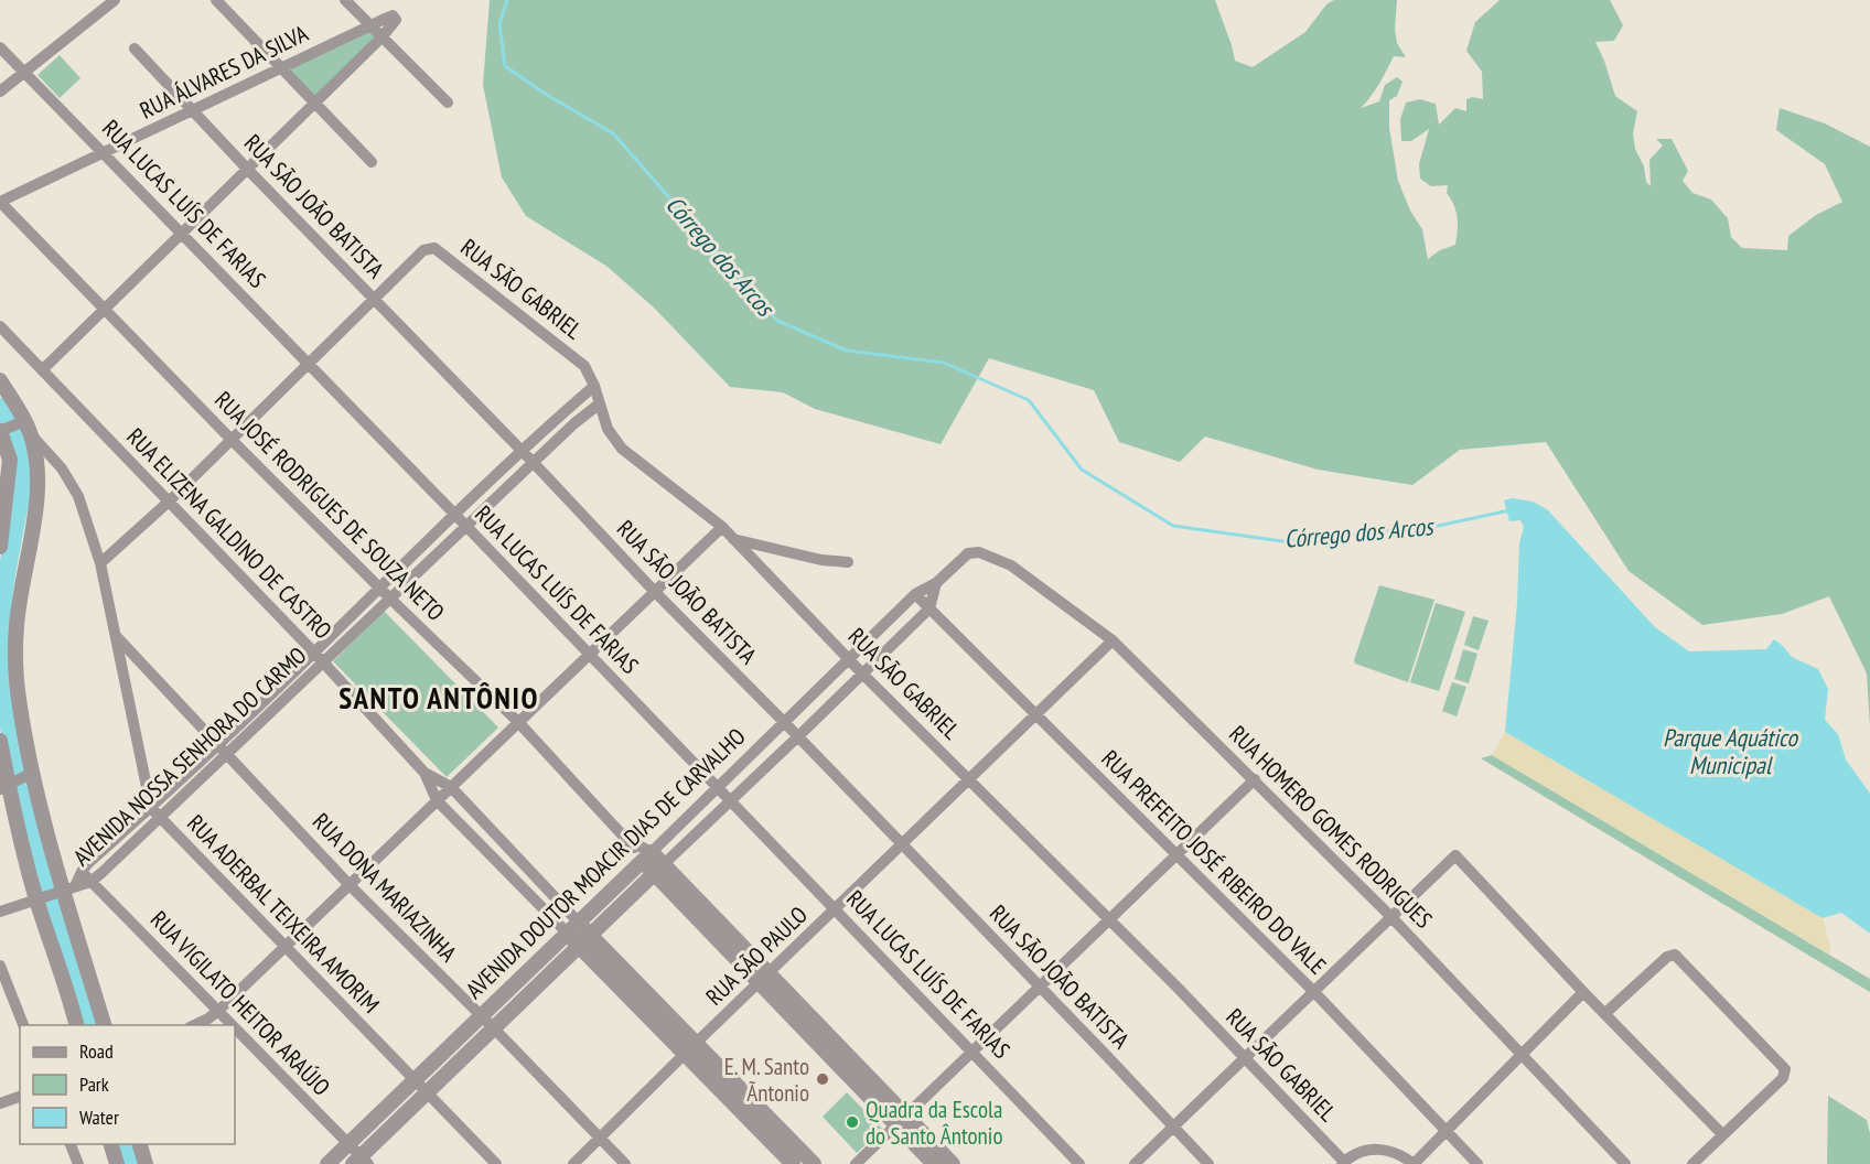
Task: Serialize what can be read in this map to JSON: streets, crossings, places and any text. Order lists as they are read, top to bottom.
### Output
{
  "streets": {
    "street": [
      "RUA ÁLVARES DA SILVA",
      "RUA LUCAS LUÍS DE FARIAS",
      "RUA SÃO JOÃO BATISTA",
      "RUA SÃO GABRIEL",
      "RUA JOSÉ RODRIGUES DE SOUZA NETO",
      "RUA ELIZENA GALDINO DE CASTRO",
      "AVENIDA NOSSA SENHORA DO CARMO",
      "RUA HOMERO GOMES RODRIGUES",
      "RUA PREFEITO JOSÉ RIBEIRO DO VALE",
      "AVENIDA DOUTOR MOACIR DIAS DE CARVALHO",
      "RUA DONA MARIAZINHA",
      "RUA ADERBAL TEIXEIRA AMORIM",
      "RUA SÃO PAULO",
      "RUA VIGILATO HEITOR ARAÚJO"
    ]
  },
  "crossings": [
    ["RUA ÁLVARES DA SILVA", "RUA LUCAS LUÍS DE FARIAS"],
    ["RUA ÁLVARES DA SILVA", "RUA SÃO JOÃO BATISTA"],
    ["RUA ÁLVARES DA SILVA", "RUA JOSÉ RODRIGUES DE SOUZA NETO"],
    ["RUA LUCAS LUÍS DE FARIAS", "AVENIDA NOSSA SENHORA DO CARMO"],
    ["RUA LUCAS LUÍS DE FARIAS", "AVENIDA DOUTOR MOACIR DIAS DE CARVALHO"],
    ["RUA LUCAS LUÍS DE FARIAS", "RUA SÃO PAULO"],
    ["RUA SÃO JOÃO BATISTA", "RUA SÃO GABRIEL"],
    ["RUA SÃO JOÃO BATISTA", "AVENIDA NOSSA SENHORA DO CARMO"],
    ["RUA SÃO JOÃO BATISTA", "AVENIDA DOUTOR MOACIR DIAS DE CARVALHO"],
    ["RUA SÃO JOÃO BATISTA", "RUA SÃO PAULO"],
    ["RUA SÃO GABRIEL", "AVENIDA NOSSA SENHORA DO CARMO"],
    ["RUA SÃO GABRIEL", "AVENIDA DOUTOR MOACIR DIAS DE CARVALHO"],
    ["RUA SÃO GABRIEL", "RUA SÃO PAULO"],
    ["RUA JOSÉ RODRIGUES DE SOUZA NETO", "AVENIDA NOSSA SENHORA DO CARMO"],
    ["RUA JOSÉ RODRIGUES DE SOUZA NETO", "AVENIDA DOUTOR MOACIR DIAS DE CARVALHO"],
    ["RUA ELIZENA GALDINO DE CASTRO", "AVENIDA NOSSA SENHORA DO CARMO"],
    ["RUA ELIZENA GALDINO DE CASTRO", "AVENIDA DOUTOR MOACIR DIAS DE CARVALHO"],
    ["AVENIDA NOSSA SENHORA DO CARMO", "RUA DONA MARIAZINHA"],
    ["AVENIDA NOSSA SENHORA DO CARMO", "RUA ADERBAL TEIXEIRA AMORIM"],
    ["AVENIDA NOSSA SENHORA DO CARMO", "RUA VIGILATO HEITOR ARAÚJO"],
    ["RUA HOMERO GOMES RODRIGUES", "AVENIDA DOUTOR MOACIR DIAS DE CARVALHO"],
    ["RUA HOMERO GOMES RODRIGUES", "RUA SÃO PAULO"],
    ["RUA PREFEITO JOSÉ RIBEIRO DO VALE", "AVENIDA DOUTOR MOACIR DIAS DE CARVALHO"],
    ["RUA PREFEITO JOSÉ RIBEIRO DO VALE", "RUA SÃO PAULO"],
    ["AVENIDA DOUTOR MOACIR DIAS DE CARVALHO", "RUA DONA MARIAZINHA"],
    ["AVENIDA DOUTOR MOACIR DIAS DE CARVALHO", "RUA ADERBAL TEIXEIRA AMORIM"],
    ["AVENIDA DOUTOR MOACIR DIAS DE CARVALHO", "RUA VIGILATO HEITOR ARAÚJO"],
    ["RUA DONA MARIAZINHA", "RUA SÃO PAULO"]
  ],
  "districts": ["SANTO ANTÔNIO"],
  "water": ["Córrego dos Arcos", "Parque Aquático Municipal"],
  "places": ["E. M. Santo Ãntonio", "Quadra da Escola do Santo Ântonio"],
  "legend": ["Road", "Park", "Water"]
}
